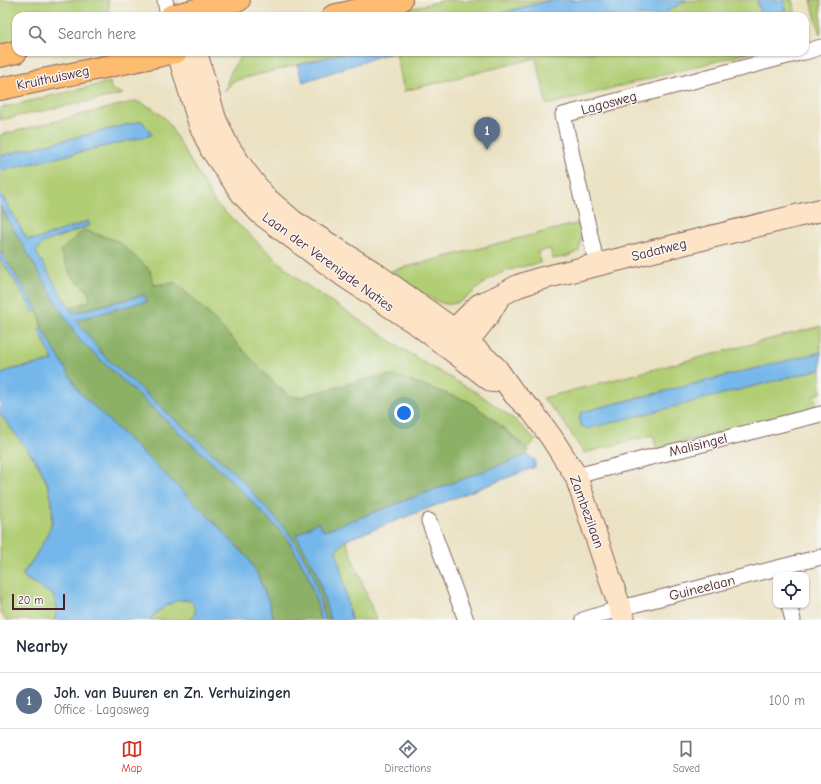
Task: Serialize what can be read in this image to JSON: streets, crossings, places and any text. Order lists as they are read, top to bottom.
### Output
{
  "streets": {
    "main road": ["Kruithuisweg"],
    "street": [
      "Lagosweg",
      "Sadatweg",
      "Laan der Verenigde Naties",
      "Malisingel",
      "Zambezilaan",
      "Guineelaan"
    ]
  },
  "crossings": [
    ["Lagosweg", "Sadatweg"],
    ["Sadatweg", "Laan der Verenigde Naties"],
    ["Sadatweg", "Zambezilaan"],
    ["Laan der Verenigde Naties", "Zambezilaan"],
    ["Malisingel", "Zambezilaan"],
    ["Zambezilaan", "Guineelaan"]
  ],
  "scale_bar": "20 m",
  "page": {
    "search": "Search here",
    "pins": "1",
    "scale": "20 m",
    "heading": "Nearby",
    "list": [
      {
        "mark": "1",
        "name": "Joh. van Buuren en Zn. Verhuizingen",
        "note": "Office · Lagosweg",
        "value": "100 m"
      }
    ],
    "nav": ["Map", "Directions", "Saved"]
  }
}
